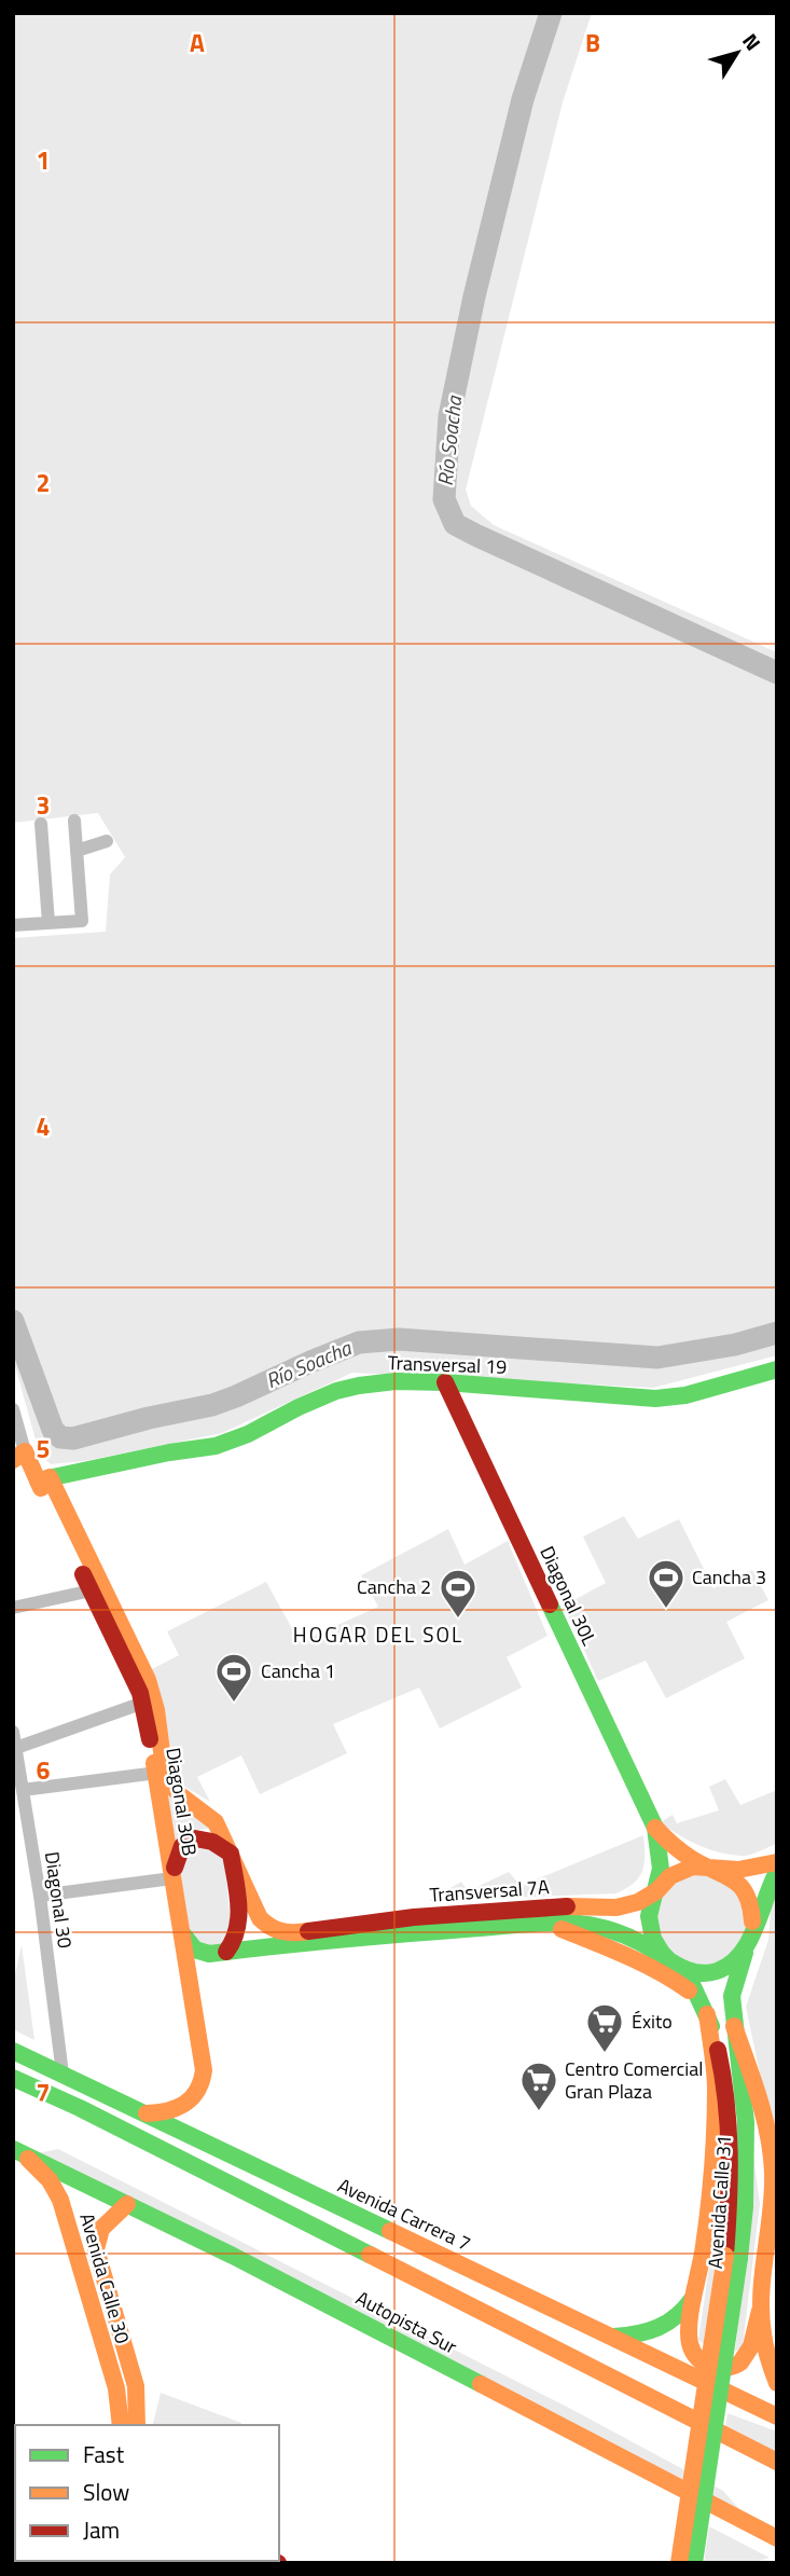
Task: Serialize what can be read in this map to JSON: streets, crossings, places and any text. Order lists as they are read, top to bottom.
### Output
{
  "streets": {
    "main road": [
      "Transversal 19",
      "Diagonal 30L",
      "Diagonal 30B",
      "Transversal 7A",
      "Avenida Calle 31",
      "Avenida Carrera 7",
      "Avenida Calle 30",
      "Autopista Sur"
    ],
    "street": ["Diagonal 30"]
  },
  "crossings": [
    ["Transversal 19", "Diagonal 30L"],
    ["Transversal 19", "Diagonal 30B"],
    ["Diagonal 30L", "Avenida Calle 31"],
    ["Diagonal 30B", "Transversal 7A"],
    ["Diagonal 30B", "Avenida Carrera 7"],
    ["Transversal 7A", "Avenida Calle 31"],
    ["Diagonal 30", "Avenida Carrera 7"],
    ["Avenida Calle 30", "Autopista Sur"]
  ],
  "districts": ["HOGAR DEL SOL"],
  "water": ["Río Soacha"],
  "places": {
    "sports": ["Cancha 3", "Cancha 2", "Cancha 1"],
    "supermarket": ["Éxito", "Centro Comercial Gran Plaza"]
  },
  "legend": ["Fast", "Slow", "Jam"],
  "north": "top right",
  "grid": {
    "columns": ["A", "B"],
    "rows": [
      "1",
      "2",
      "3",
      "4",
      "5",
      "6",
      "7"
    ]
  }
}
